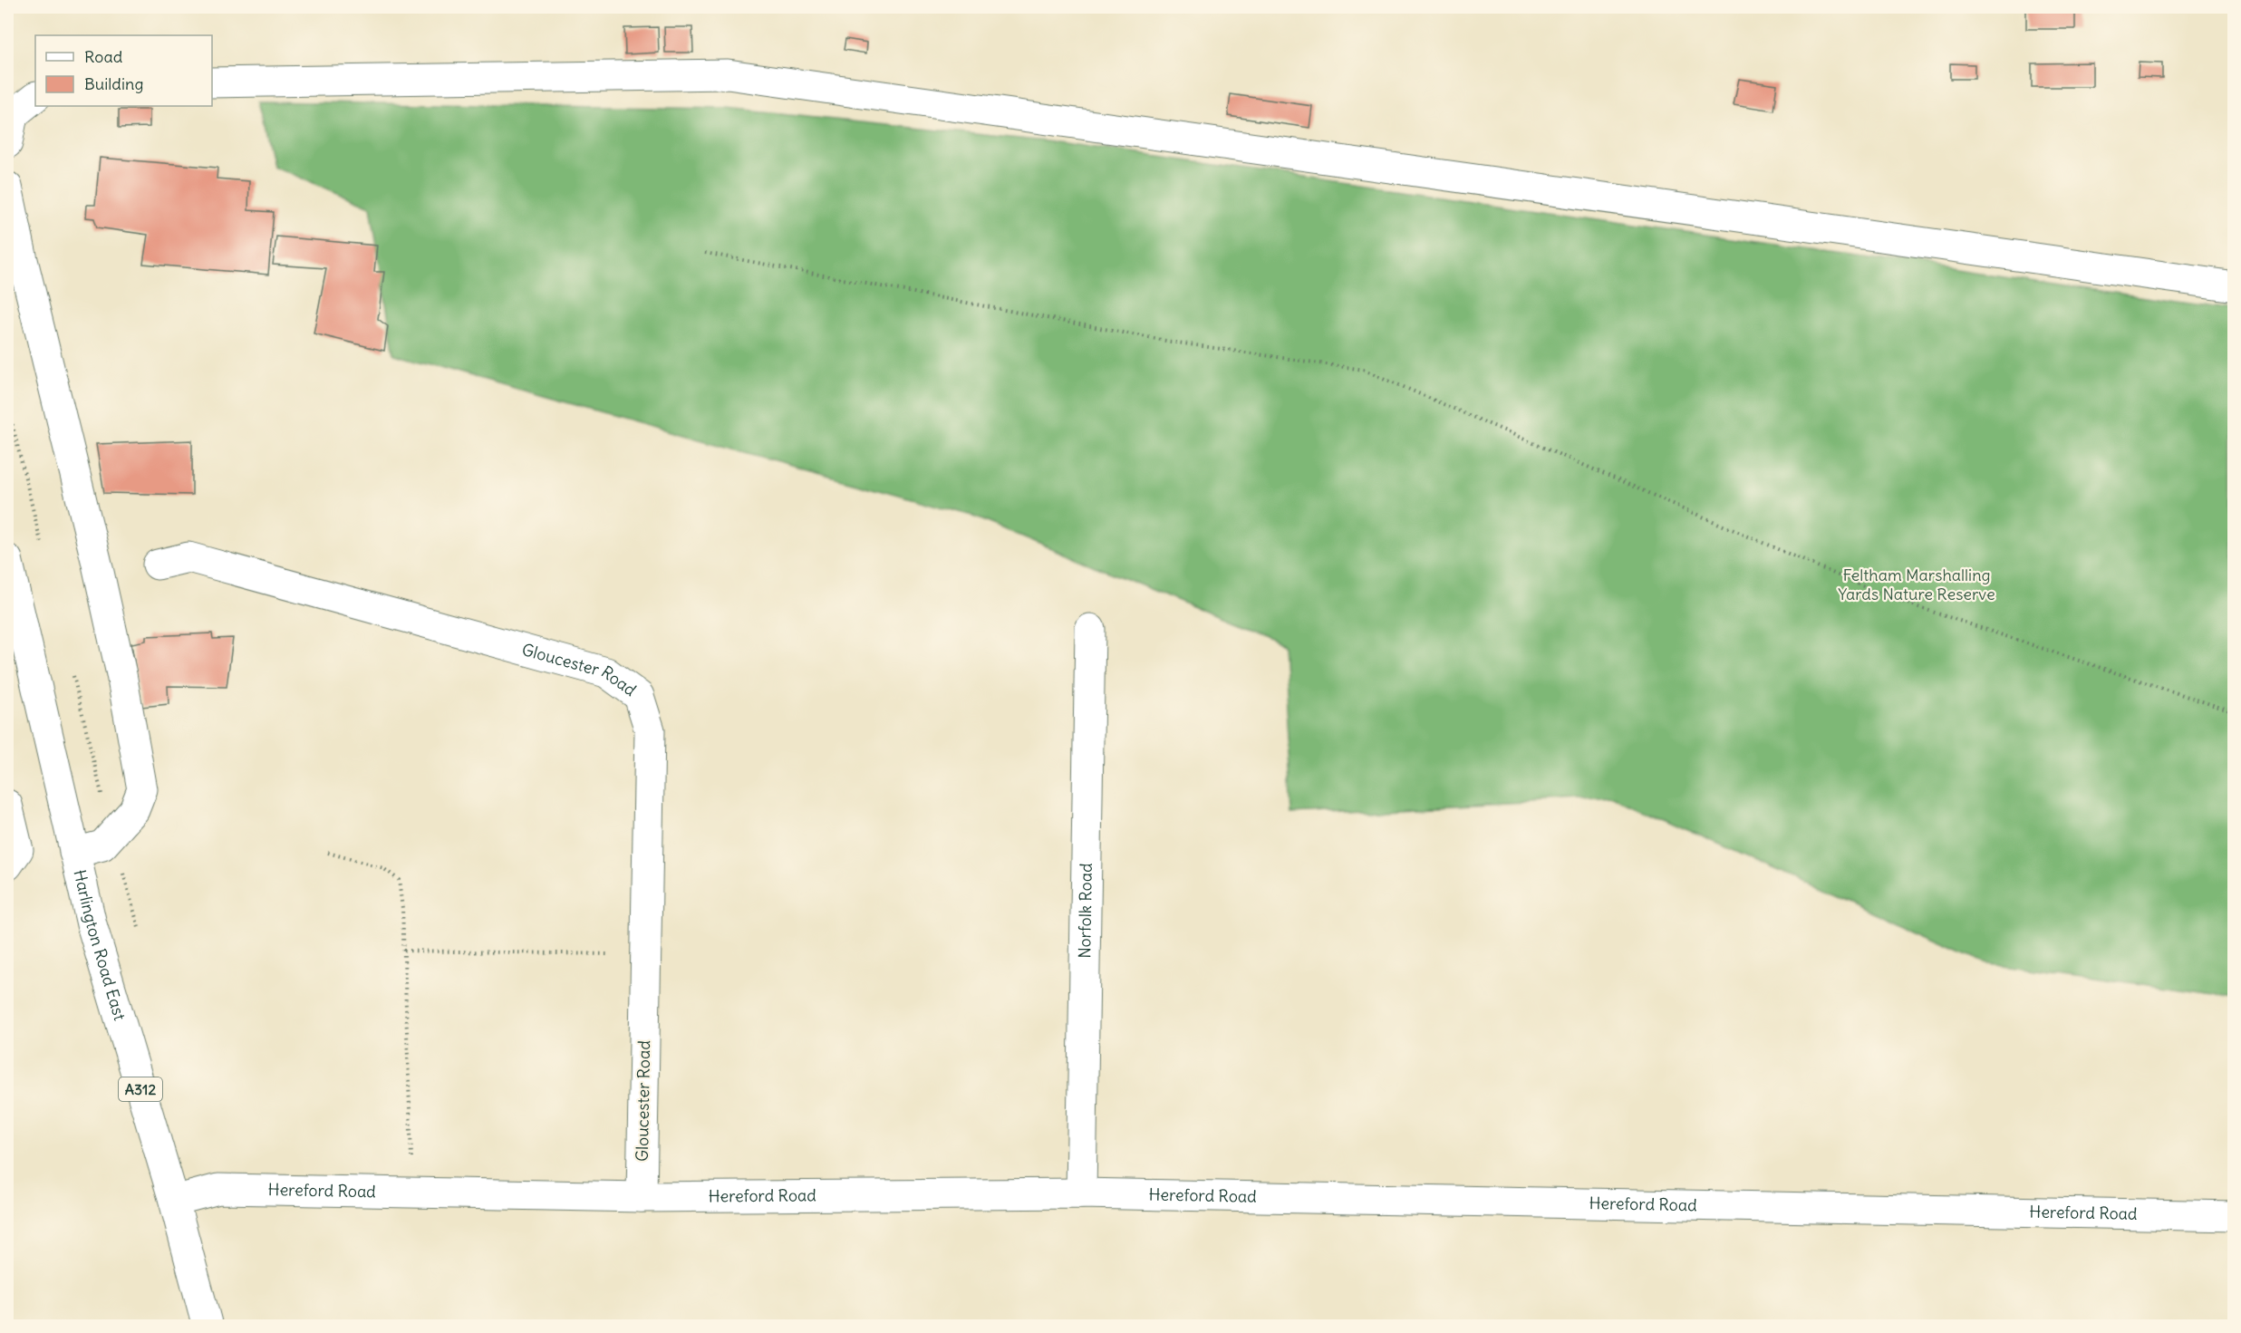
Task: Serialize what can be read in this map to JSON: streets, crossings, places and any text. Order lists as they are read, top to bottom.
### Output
{
  "streets": {
    "street": [
      "Gloucester Road",
      "Norfolk Road",
      "Harlington Road East",
      "A312",
      "Hereford Road"
    ]
  },
  "crossings": [
    ["Gloucester Road", "Hereford Road"],
    ["Norfolk Road", "Hereford Road"],
    ["Harlington Road East", "Hereford Road"]
  ],
  "parks": ["Feltham Marshalling Yards Nature Reserve"],
  "legend": ["Road", "Building"]
}
